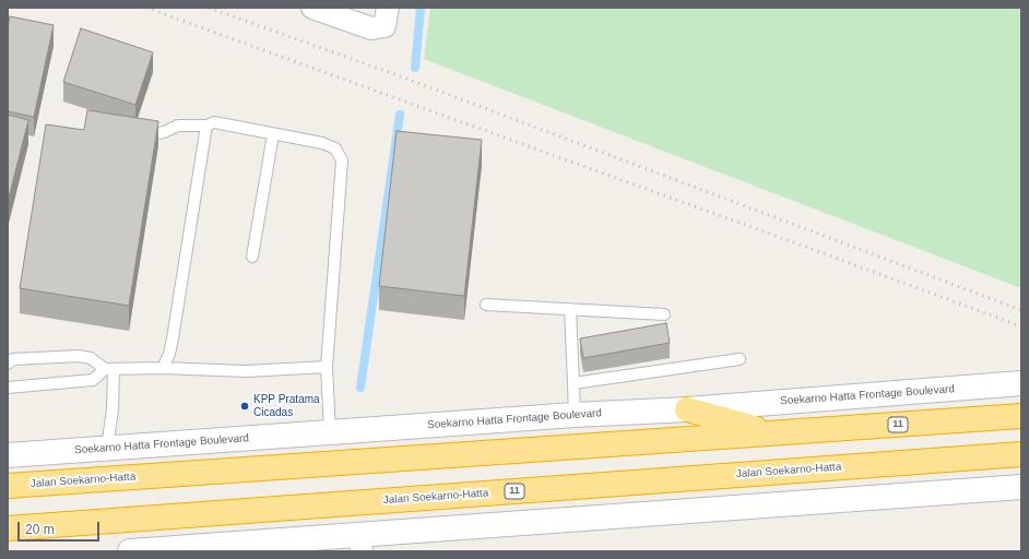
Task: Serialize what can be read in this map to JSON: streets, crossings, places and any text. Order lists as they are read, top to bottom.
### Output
{
  "streets": {
    "highway": ["11", "Jalan Soekarno-Hatta"],
    "main road": ["Soekarno Hatta Frontage Boulevard"]
  },
  "places": ["KPP Pratama Cicadas"],
  "scale_bar": "20 m"
}
